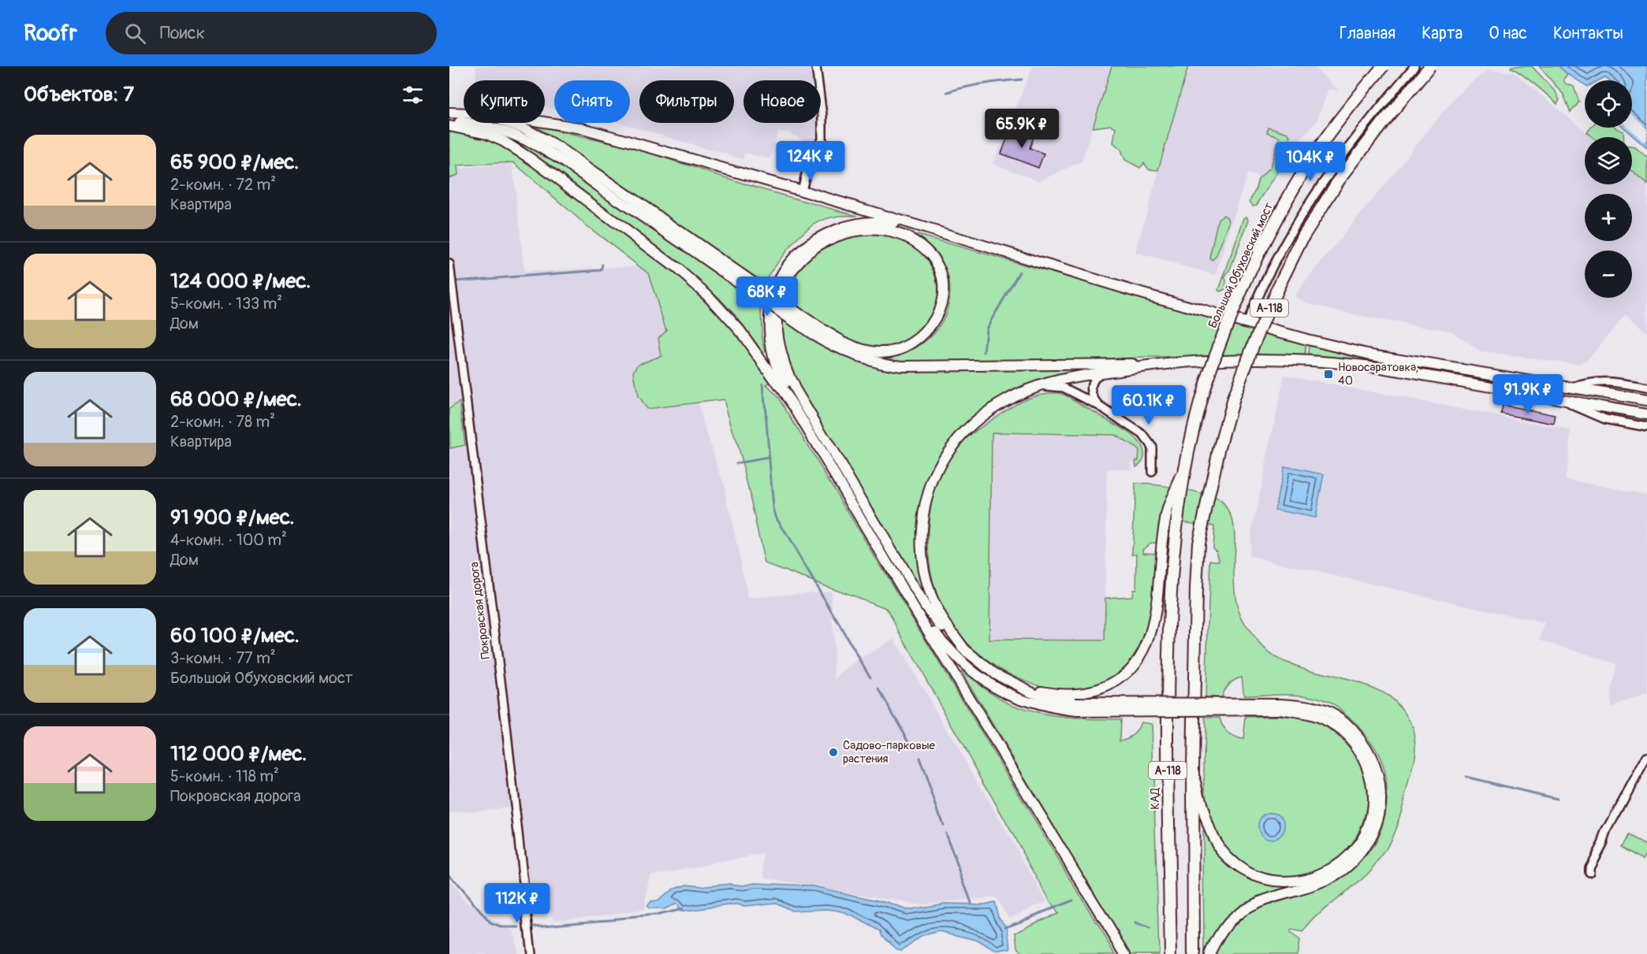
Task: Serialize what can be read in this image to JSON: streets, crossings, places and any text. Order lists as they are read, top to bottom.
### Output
{
  "streets": {
    "highway": ["Большой Обуховский мост", "А-118", "КАД"],
    "street": ["Покровская дорога"]
  },
  "crossings": [
    ["Большой Обуховский мост", "КАД"]
  ],
  "places": {
    "transit": ["Новосаратовка, 40"],
    "other": ["Садово-парковые растения"]
  },
  "page": {
    "header": "Roofr",
    "search": "Поиск",
    "nav": [
      "Главная",
      "Карта",
      "О нас",
      "Контакты"
    ],
    "heading": "Объектов: 7",
    "map_buttons": ["+", "−"],
    "chip": [
      "Купить",
      "Снять",
      "Фильтры",
      "Новое"
    ],
    "price": [
      "65.9K ₽",
      "124K ₽",
      "104K ₽",
      "68K ₽",
      "91.9K ₽",
      "60.1K ₽",
      "112K ₽"
    ],
    "list": [
      {
        "name": "65 900 ₽/мес.",
        "note": "2-комн. · 72 m² · Квартира"
      },
      {
        "name": "124 000 ₽/мес.",
        "note": "5-комн. · 133 m² · Дом"
      },
      {
        "name": "68 000 ₽/мес.",
        "note": "2-комн. · 78 m² · Квартира"
      },
      {
        "name": "91 900 ₽/мес.",
        "note": "4-комн. · 100 m² · Дом"
      },
      {
        "name": "60 100 ₽/мес.",
        "note": "3-комн. · 77 m² · Большой Обуховский мост"
      },
      {
        "name": "112 000 ₽/мес.",
        "note": "5-комн. · 118 m² · Покровская дорога"
      }
    ]
  }
}
